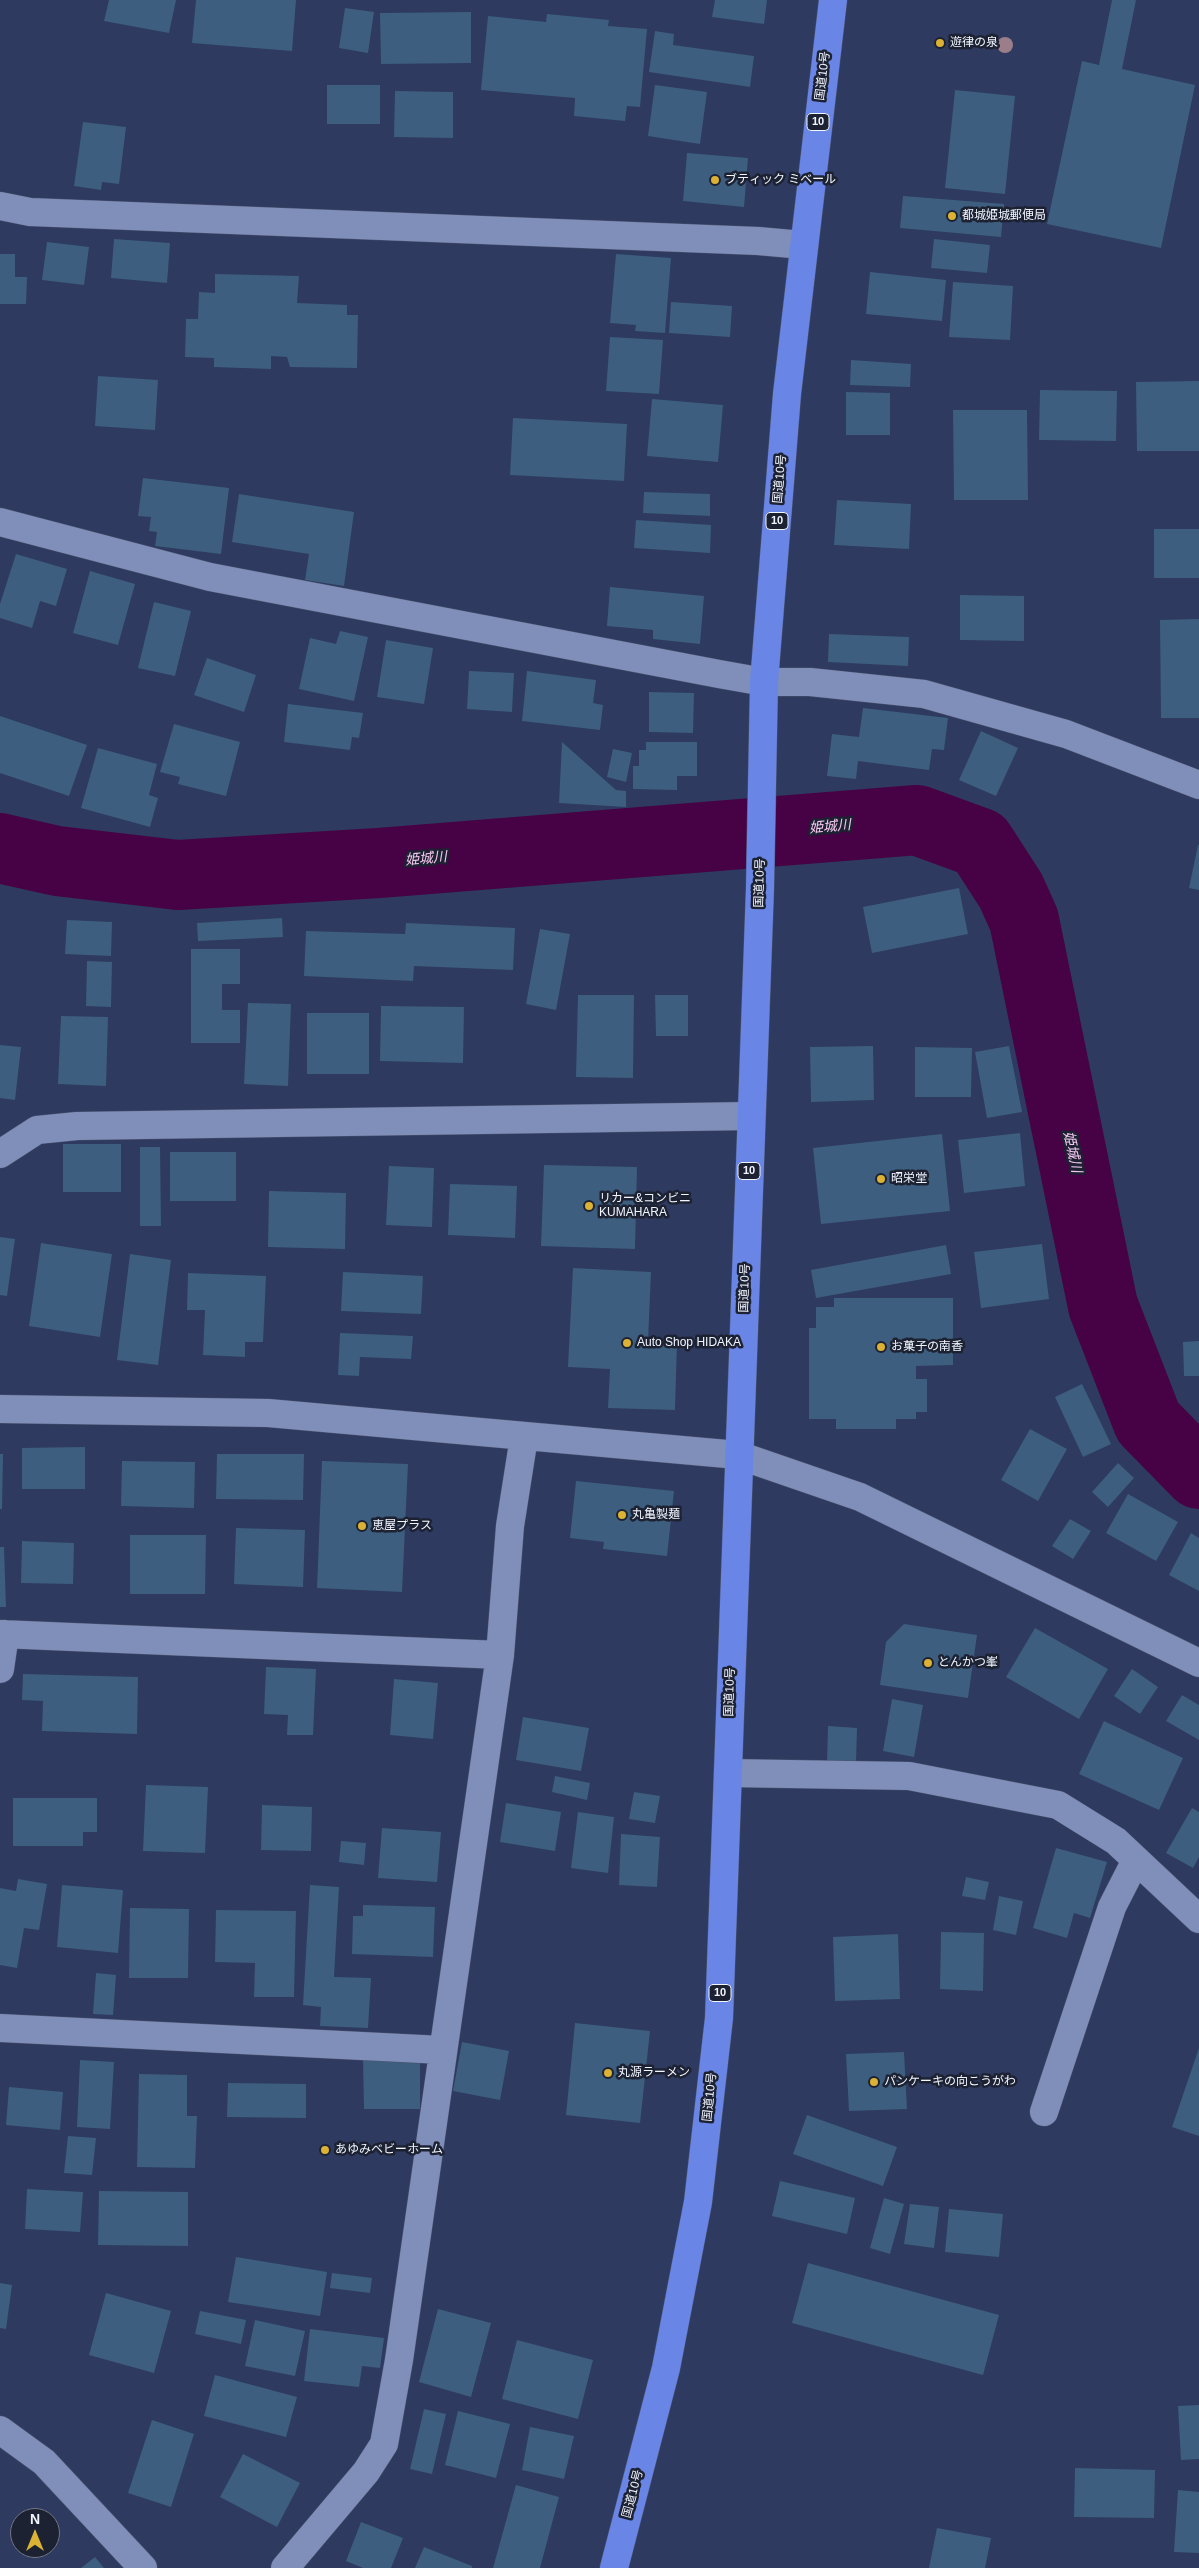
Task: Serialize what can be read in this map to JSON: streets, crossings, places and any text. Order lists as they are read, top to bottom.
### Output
{
  "streets": {
    "highway": ["国道10号", "10"]
  },
  "water": ["姫城川"],
  "places": [
    "遊律の泉",
    "ブティック ミベール",
    "都城姫城郵便局",
    "昭栄堂",
    "リカー&コンビニ KUMAHARA",
    "Auto Shop HIDAKA",
    "お菓子の南香",
    "丸亀製麺",
    "恵屋プラス",
    "とんかつ峯",
    "丸源ラーメン",
    "パンケーキの向こうがわ",
    "あゆみベビーホーム"
  ],
  "north": "top"
}
